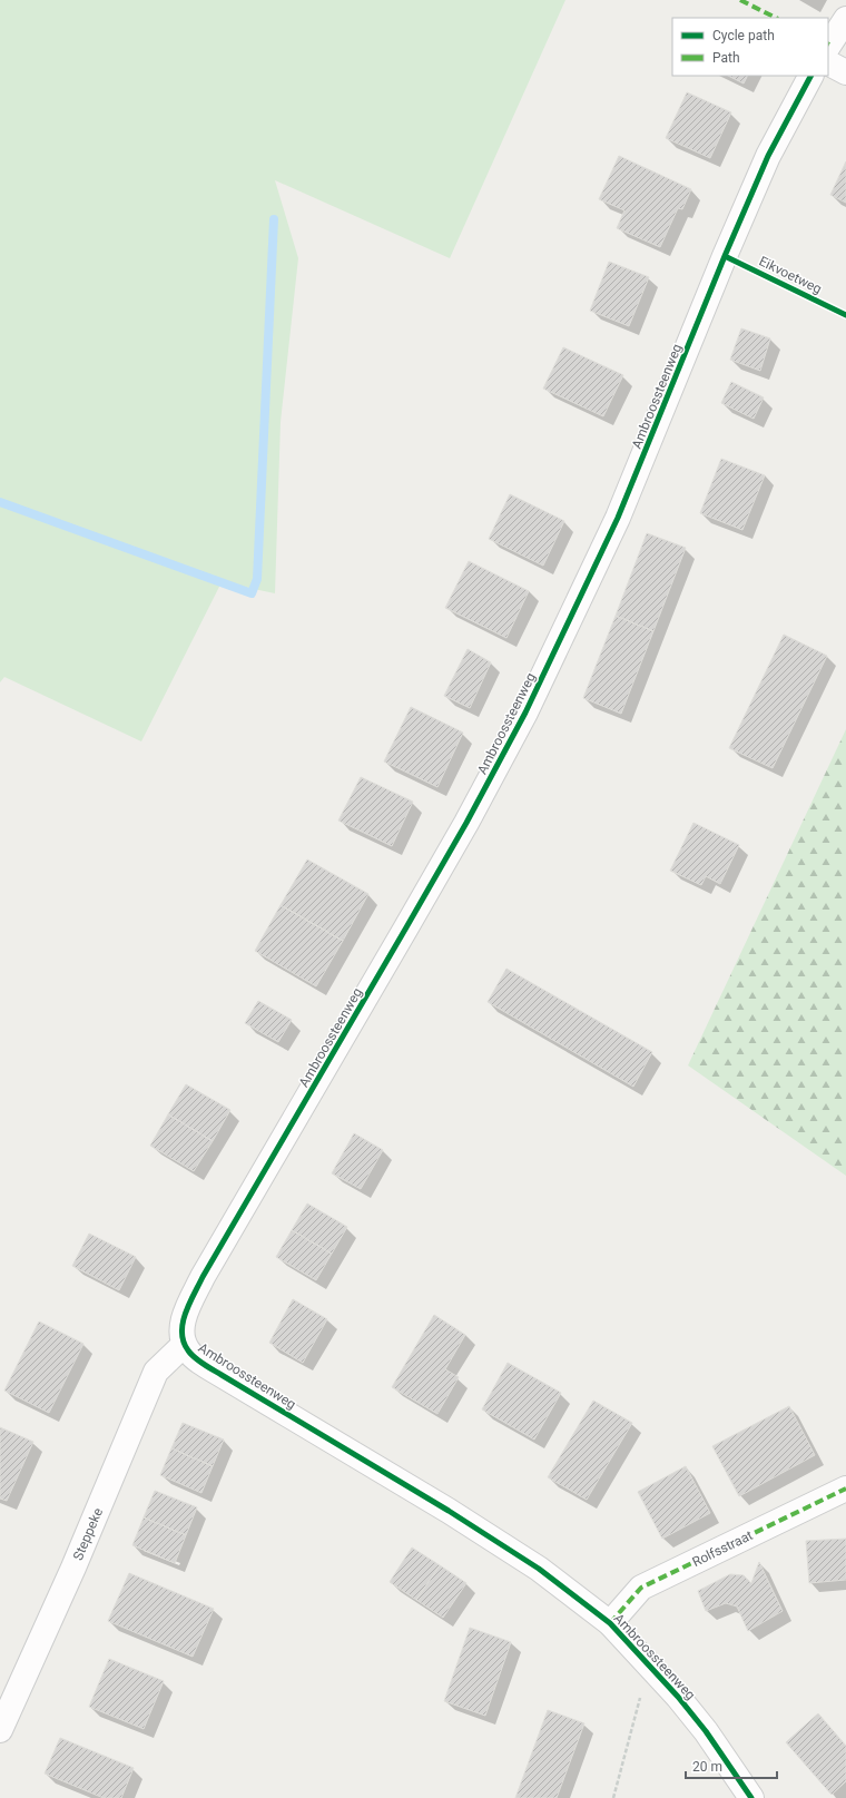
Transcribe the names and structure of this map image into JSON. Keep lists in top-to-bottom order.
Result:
{
  "streets": {
    "street": ["Ambroossteenweg", "Steppeke", "Rolfsstraat"],
    "cycle path": ["Eikvoetweg"]
  },
  "crossings": [
    ["Ambroossteenweg", "Steppeke"],
    ["Ambroossteenweg", "Rolfsstraat"]
  ],
  "legend": ["Cycle path", "Path"],
  "scale_bar": "20 m"
}
